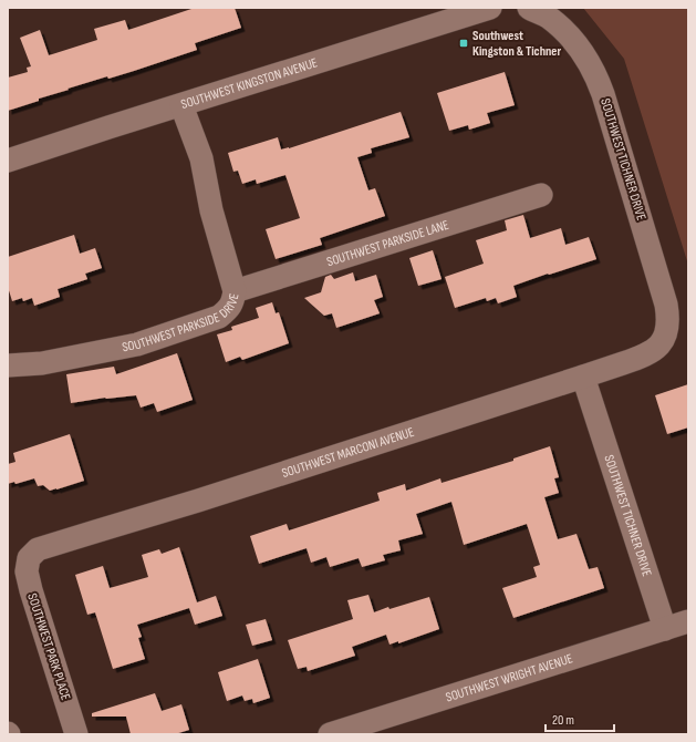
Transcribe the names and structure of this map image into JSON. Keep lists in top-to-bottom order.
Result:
{
  "streets": {
    "street": [
      "SOUTHWEST KINGSTON AVENUE",
      "SOUTHWEST TICHNER DRIVE",
      "SOUTHWEST PARKSIDE LANE",
      "SOUTHWEST PARKSIDE DRIVE",
      "SOUTHWEST MARCONI AVENUE",
      "SOUTHWEST PARK PLACE",
      "SOUTHWEST WRIGHT AVENUE"
    ]
  },
  "crossings": [
    ["SOUTHWEST KINGSTON AVENUE", "SOUTHWEST PARKSIDE DRIVE"],
    ["SOUTHWEST TICHNER DRIVE", "SOUTHWEST MARCONI AVENUE"],
    ["SOUTHWEST TICHNER DRIVE", "SOUTHWEST WRIGHT AVENUE"],
    ["SOUTHWEST PARKSIDE LANE", "SOUTHWEST PARKSIDE DRIVE"],
    ["SOUTHWEST MARCONI AVENUE", "SOUTHWEST PARK PLACE"]
  ],
  "places": {
    "transit": ["Southwest Kingston & Tichner"]
  },
  "scale_bar": "20 m"
}
